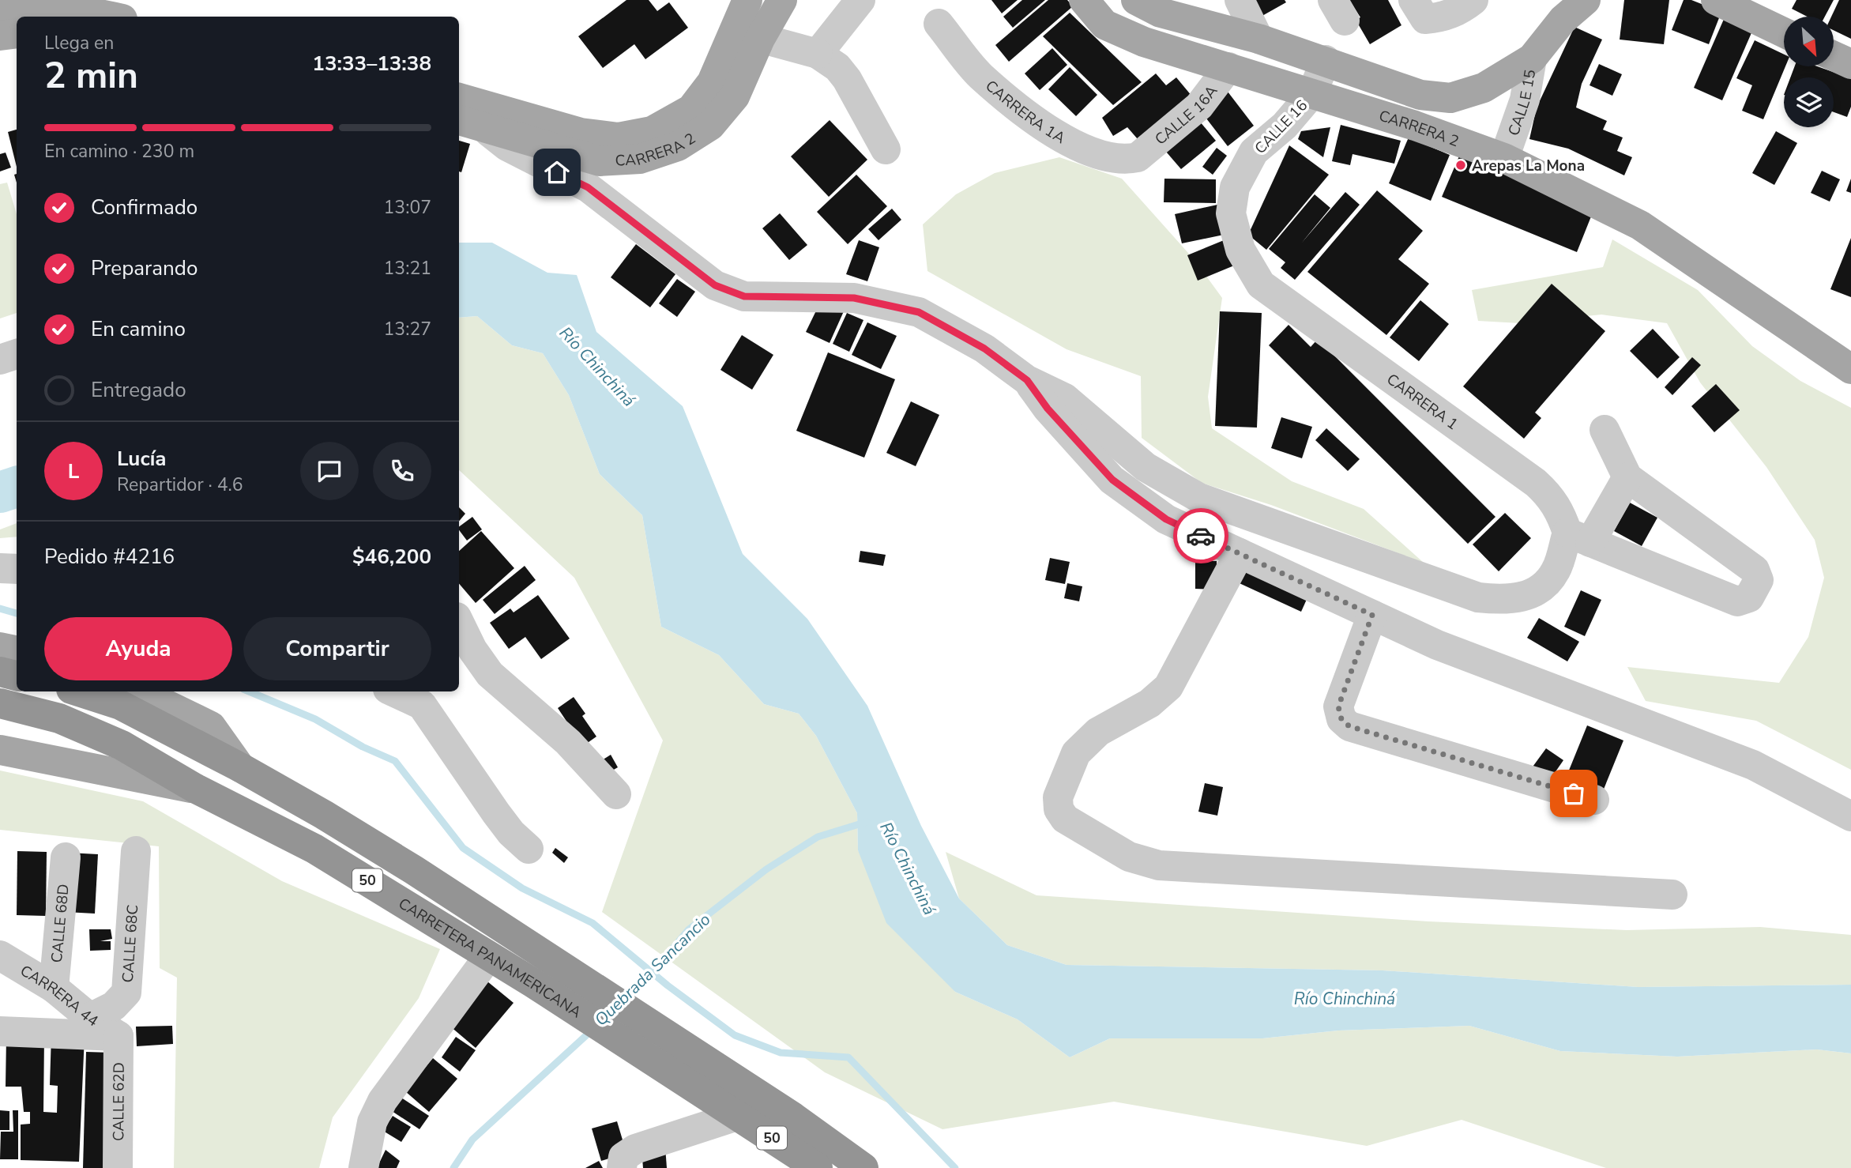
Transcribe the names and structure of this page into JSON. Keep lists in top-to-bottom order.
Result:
{
  "streets": {
    "highway": ["50", "CARRETERA PANAMERICANA"],
    "main road": ["CALLE 15", "CARRERA 2"],
    "street": [
      "CARRERA 1A",
      "CALLE 16A",
      "CALLE 16",
      "CARRERA 1",
      "CALLE 68D",
      "CALLE 68C",
      "CARRERA 44",
      "CALLE 62D"
    ]
  },
  "crossings": [
    ["CALLE 15", "CARRERA 2"],
    ["CARRERA 1A", "CALLE 16A"],
    ["CALLE 16A", "CARRERA 2"],
    ["CALLE 16", "CARRERA 2"],
    ["CALLE 16", "CARRERA 1"],
    ["CALLE 68D", "CARRERA 44"],
    ["CALLE 68C", "CARRERA 44"],
    ["CARRERA 44", "CALLE 62D"]
  ],
  "water": ["Río Chinchiná", "Quebrada Sancancio"],
  "places": ["Arepas La Mona"],
  "north": "bottom right",
  "page": {
    "heading": ["2 min", "Llega en", "13:33–13:38"],
    "panel": [
      "Lucía",
      "Repartidor · 4.6",
      "Pedido #4216",
      "$46,200"
    ],
    "bar": "En camino · 230 m",
    "list": [
      ["Confirmado", "13:07"],
      ["Preparando", "13:21"],
      ["En camino", "13:27"],
      "Entregado"
    ],
    "round": "L",
    "buttons": ["Ayuda", "Compartir"]
  }
}
